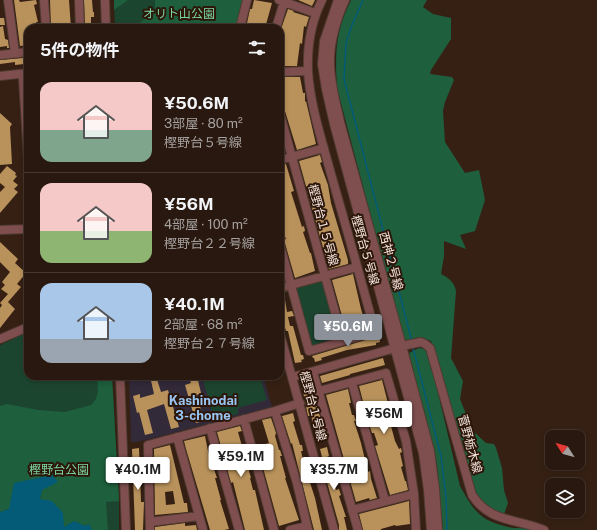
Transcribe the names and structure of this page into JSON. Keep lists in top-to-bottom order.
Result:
{
  "streets": {
    "street": [
      "樫野台１５号線",
      "樫野台５号線",
      "西神２号線",
      "樫野台１号線",
      "菅野栃木線"
    ]
  },
  "crossings": [
    ["樫野台１５号線", "樫野台５号線"],
    ["西神２号線", "菅野栃木線"]
  ],
  "districts": ["Kashinodai 3-chome"],
  "parks": ["オリト山公園", "樫野台公園"],
  "north": "top left",
  "page": {
    "heading": "5件の物件",
    "list": [
      {
        "name": "¥50.6M",
        "note": "3部屋 · 80 m² · 樫野台５号線"
      },
      {
        "name": "¥56M",
        "note": "4部屋 · 100 m² · 樫野台２２号線"
      },
      {
        "name": "¥40.1M",
        "note": "2部屋 · 68 m² · 樫野台２７号線"
      }
    ],
    "price": [
      "¥50.6M",
      "¥56M",
      "¥59.1M",
      "¥40.1M",
      "¥35.7M"
    ]
  }
}
